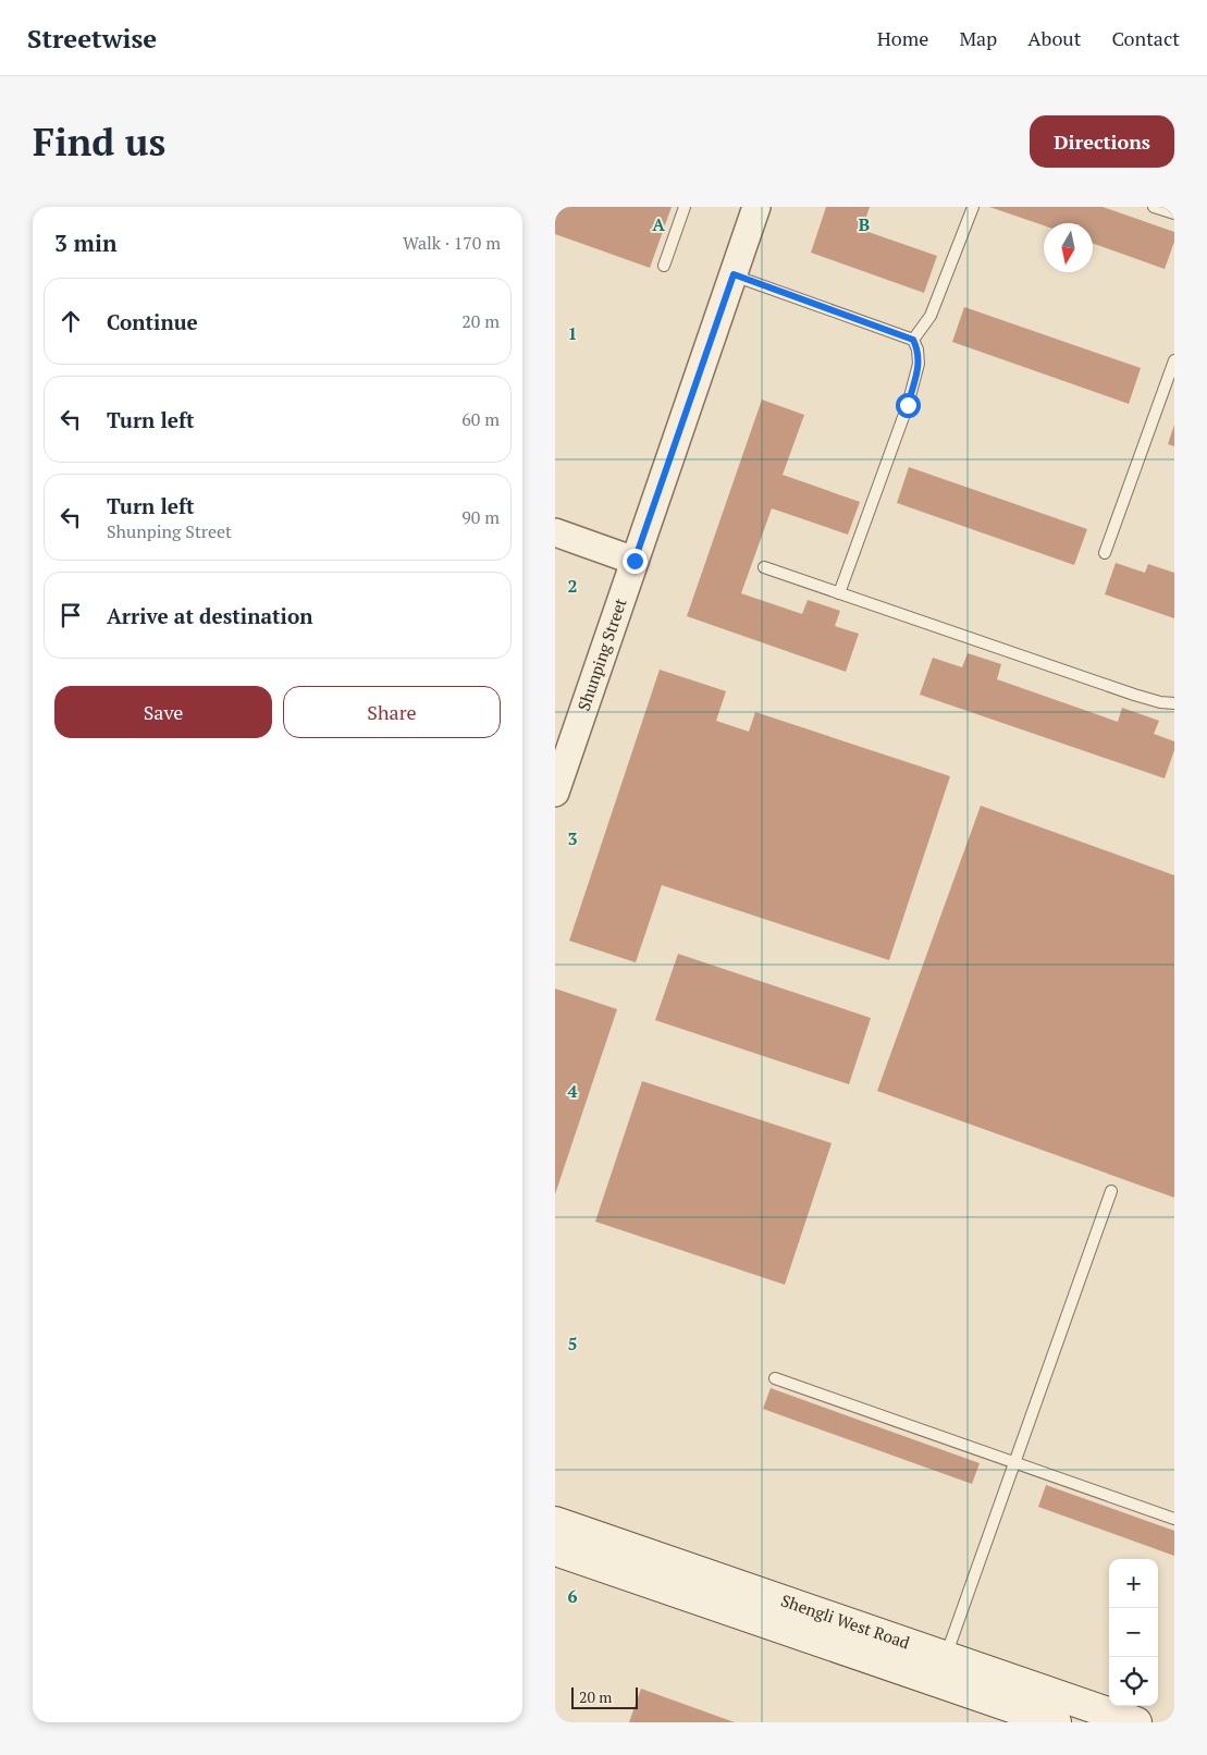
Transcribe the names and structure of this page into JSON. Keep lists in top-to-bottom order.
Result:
{
  "streets": {
    "main road": ["Shengli West Road"],
    "street": ["Shunping Street"]
  },
  "scale_bar": "20 m",
  "north": "bottom",
  "page": {
    "header": "Streetwise",
    "nav": [
      "Home",
      "Map",
      "About",
      "Contact"
    ],
    "buttons": [
      "Directions",
      ["Save", "Share"]
    ],
    "title": "Find us",
    "heading": ["3 min", "Walk · 170 m"],
    "list": [
      ["Continue", "20 m"],
      ["Turn left", "60 m"],
      ["Turn left", "Shunping Street", "90 m"],
      "Arrive at destination"
    ],
    "map_buttons": ["+", "−"],
    "scale": "20 m"
  },
  "grid": {
    "columns": ["A", "B"],
    "rows": [
      "1",
      "2",
      "3",
      "4",
      "5",
      "6"
    ]
  }
}
